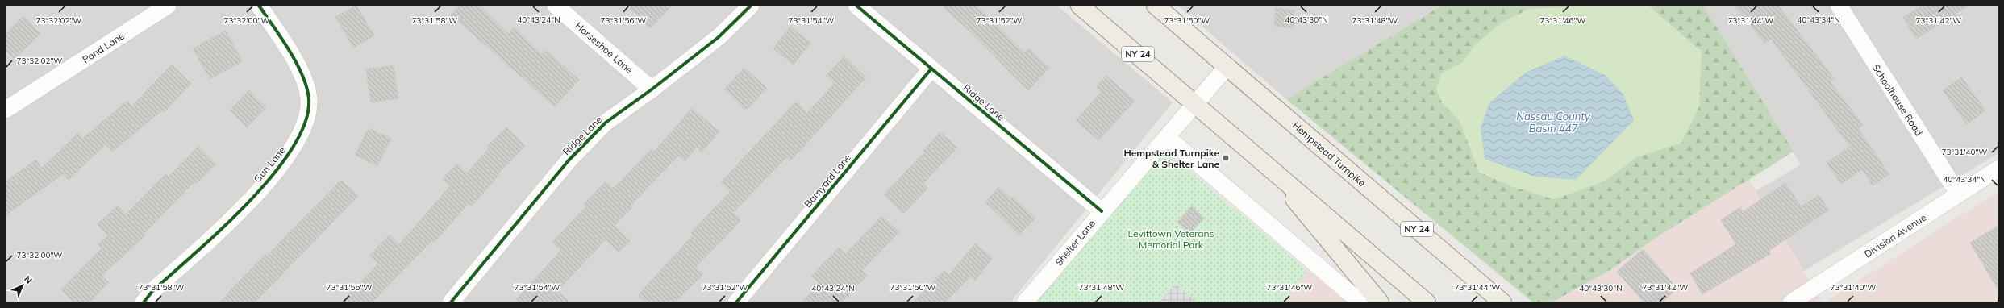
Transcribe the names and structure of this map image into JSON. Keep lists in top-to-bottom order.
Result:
{
  "streets": {
    "main road": ["NY 24", "Hempstead Turnpike"],
    "street": [
      "Pond Lane",
      "Horseshoe Lane",
      "Schoolhouse Road",
      "Ridge Lane",
      "Gun Lane",
      "Barnyard Lane",
      "Division Avenue",
      "Shelter Lane"
    ]
  },
  "crossings": [
    ["Horseshoe Lane", "Ridge Lane"],
    ["NY 24", "Shelter Lane"],
    ["Schoolhouse Road", "Division Avenue"],
    ["Ridge Lane", "Barnyard Lane"],
    ["Ridge Lane", "Shelter Lane"],
    ["Hempstead Turnpike", "Shelter Lane"]
  ],
  "water": ["Nassau County Basin #47"],
  "parks": ["Levittown Veterans Memorial Park"],
  "places": {
    "transit": ["Hempstead Turnpike & Shelter Lane"]
  },
  "north": "top right",
  "coordinates": [
    "40°43'24\"N",
    "40°43'30\"N",
    "40°43'34\"N",
    "73°32'02\"W",
    "73°32'00\"W",
    "73°31'58\"W",
    "73°31'56\"W",
    "73°31'54\"W",
    "73°31'52\"W",
    "73°31'50\"W",
    "73°31'48\"W",
    "73°31'46\"W",
    "73°31'44\"W",
    "73°31'42\"W",
    "73°31'40\"W"
  ]
}
